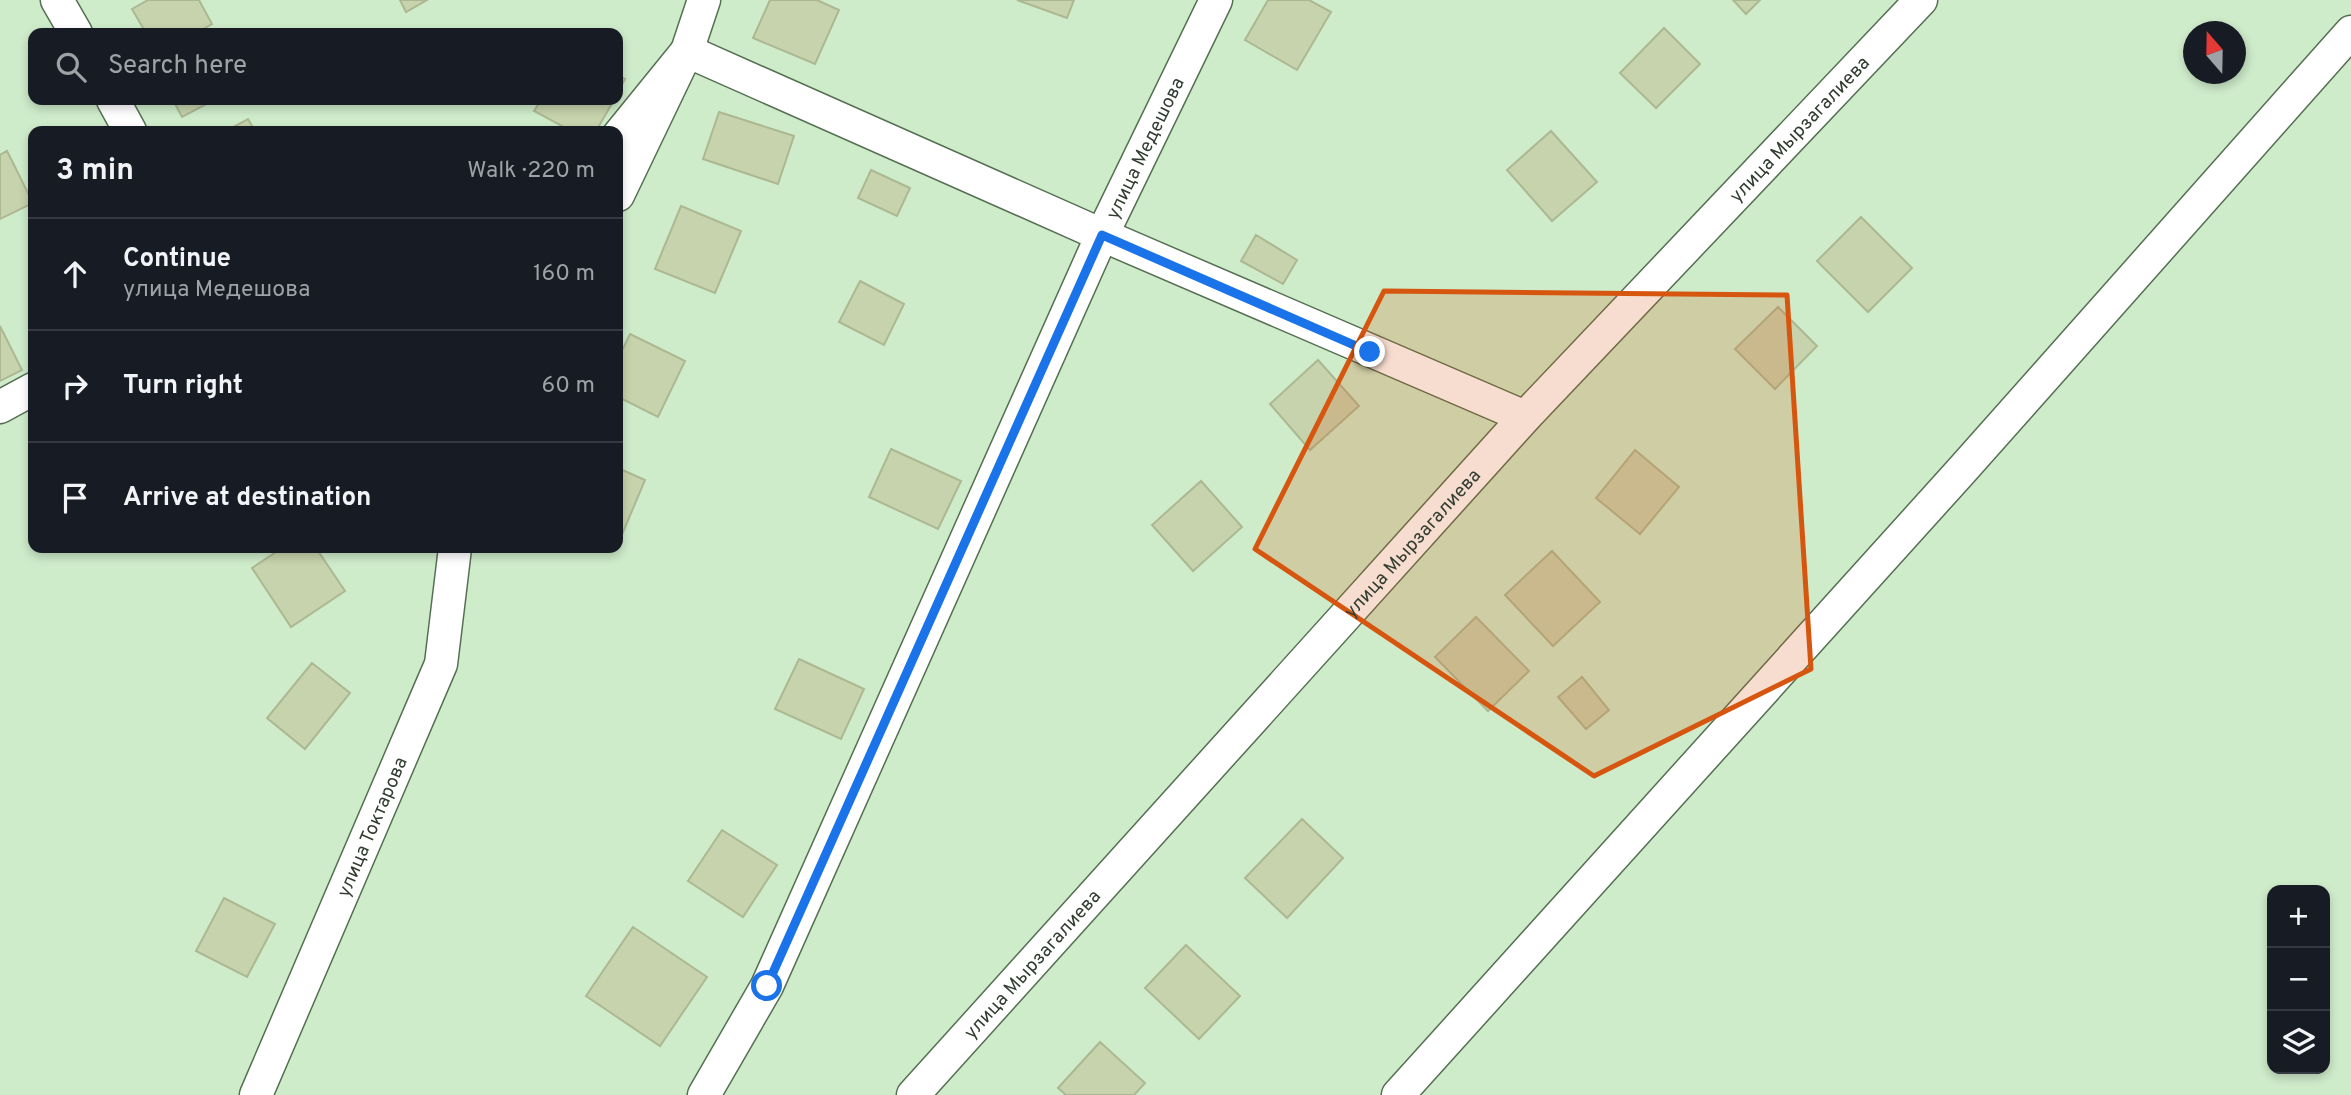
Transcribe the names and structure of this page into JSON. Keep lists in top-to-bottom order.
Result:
{
  "streets": {
    "street": ["улица Мырзагалиева", "улица Медешова", "улица Токтарова"]
  },
  "north": "top",
  "page": {
    "search": "Search here",
    "heading": ["3 min", "Walk · 220 m"],
    "list": [
      ["Continue", "улица Медешова", "160 m"],
      ["Turn right", "60 m"],
      "Arrive at destination"
    ],
    "map_buttons": ["+", "−"]
  }
}
